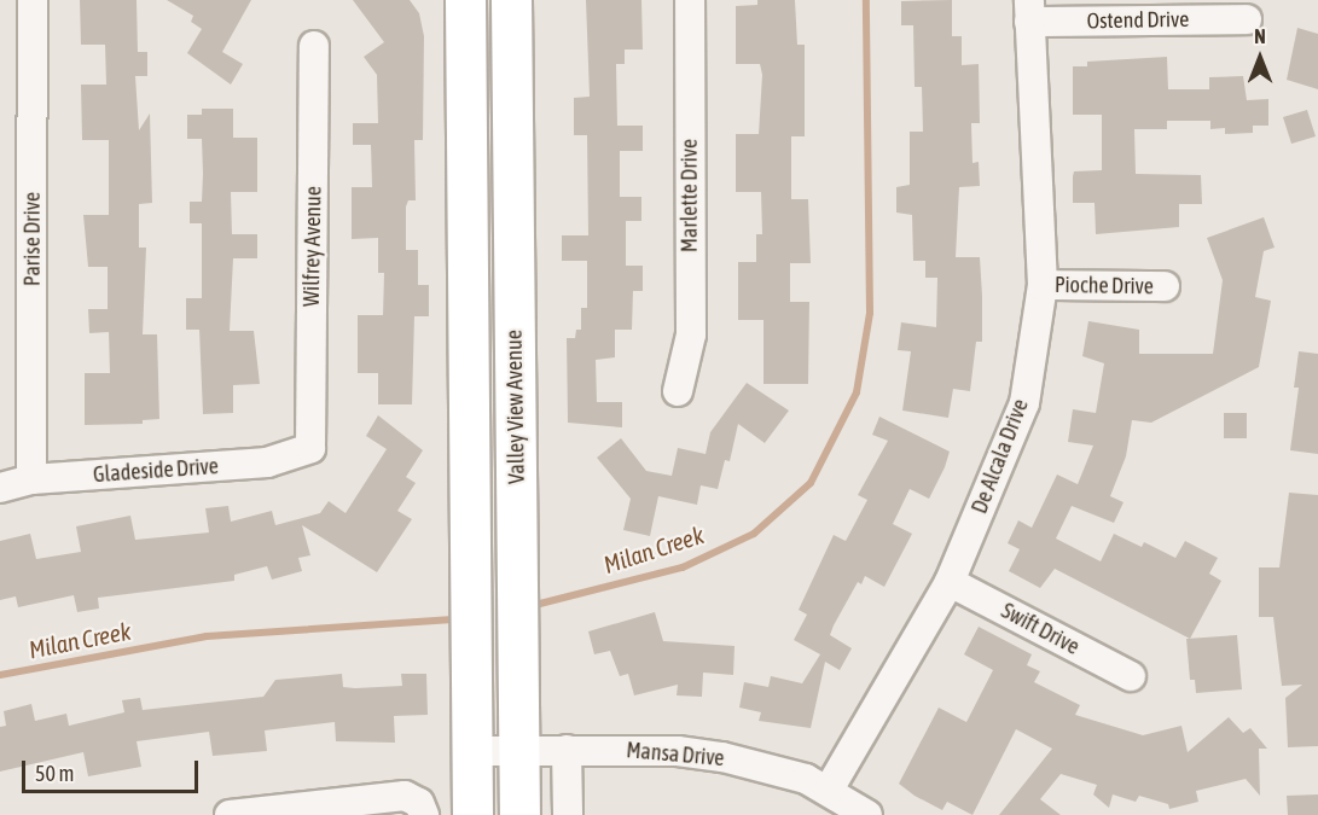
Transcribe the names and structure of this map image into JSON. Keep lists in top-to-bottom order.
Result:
{
  "streets": {
    "main road": ["Valley View Avenue"],
    "street": [
      "Ostend Drive",
      "Marlette Drive",
      "Parise Drive",
      "Wilfrey Avenue",
      "Pioche Drive",
      "De Alcala Drive",
      "Gladeside Drive",
      "Swift Drive",
      "Mansa Drive"
    ]
  },
  "crossings": [
    ["Ostend Drive", "De Alcala Drive"],
    ["Parise Drive", "Gladeside Drive"],
    ["Wilfrey Avenue", "Gladeside Drive"],
    ["Pioche Drive", "De Alcala Drive"],
    ["Valley View Avenue", "Mansa Drive"],
    ["De Alcala Drive", "Swift Drive"],
    ["De Alcala Drive", "Mansa Drive"]
  ],
  "water": ["Milan Creek"],
  "scale_bar": "50 m",
  "north": "top"
}
